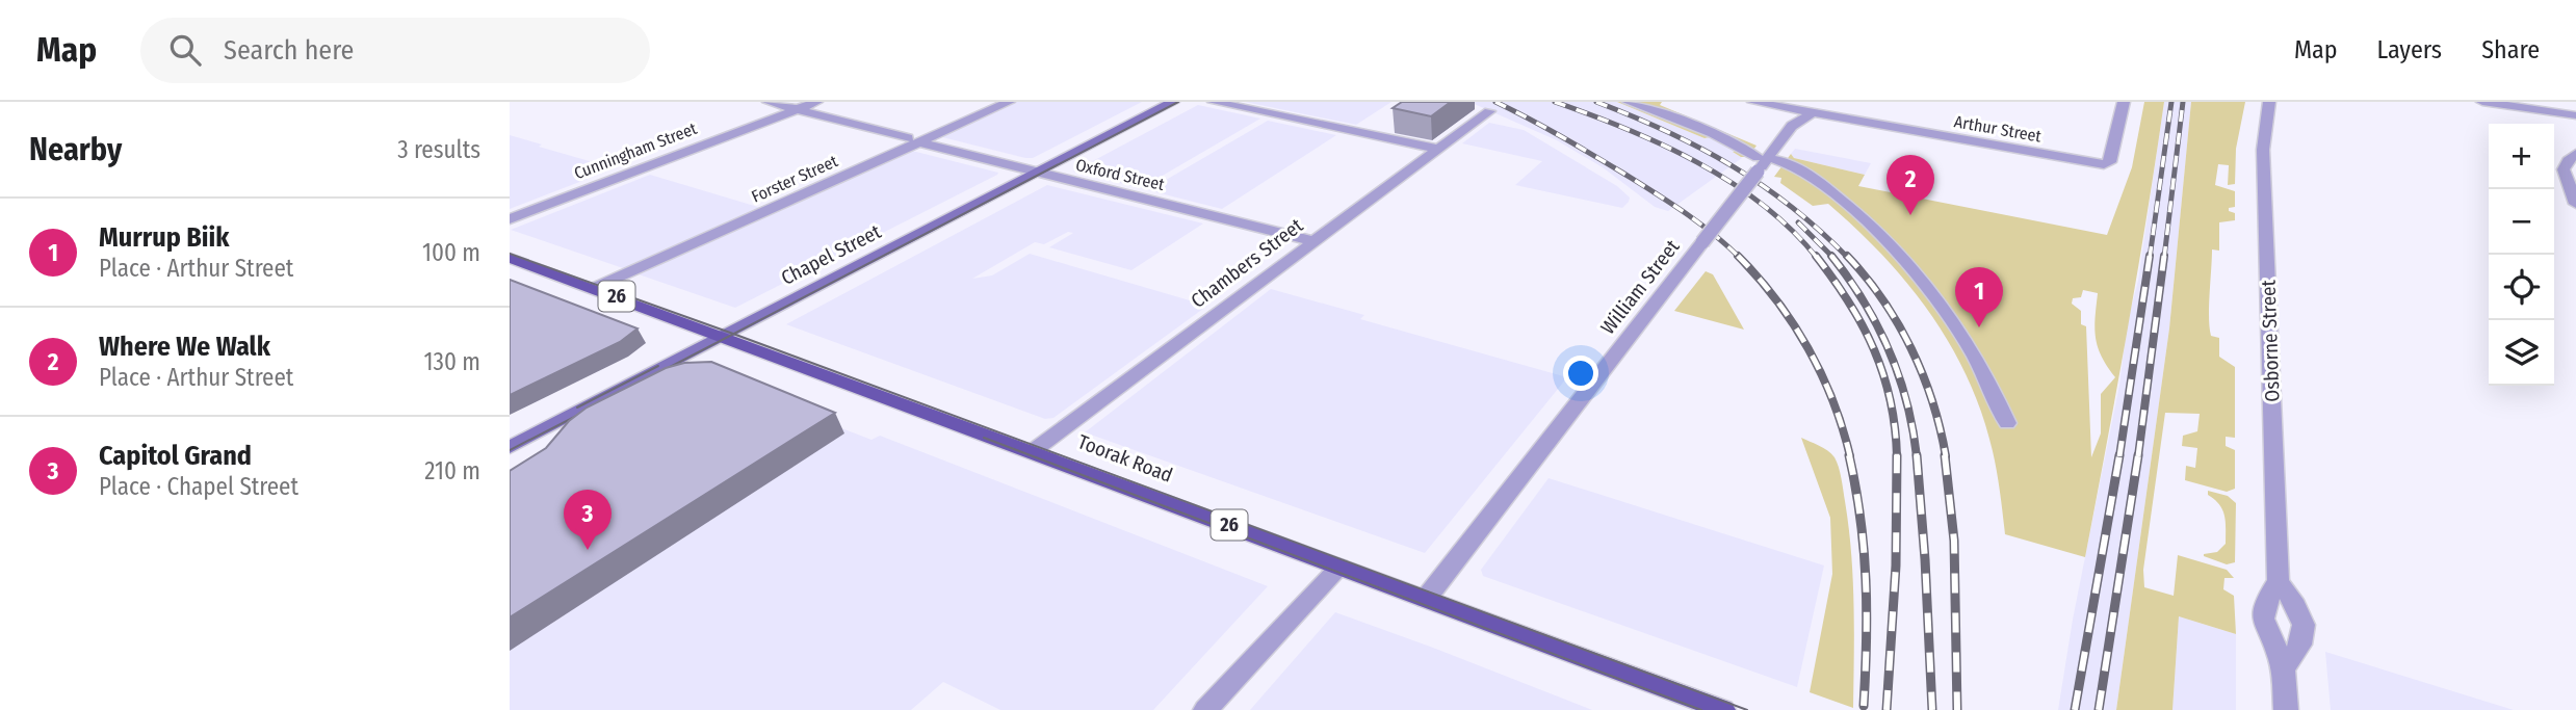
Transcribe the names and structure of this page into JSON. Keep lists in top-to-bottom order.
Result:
{
  "streets": {
    "main road": ["26", "Toorak Road"],
    "street": [
      "Arthur Street",
      "Cunningham Street",
      "Oxford Street",
      "Forster Street",
      "Chapel Street",
      "Chambers Street",
      "William Street",
      "Osborne Street"
    ]
  },
  "crossings": [
    ["Arthur Street", "William Street"],
    ["Cunningham Street", "Oxford Street"],
    ["Oxford Street", "Forster Street"],
    ["Oxford Street", "Chapel Street"],
    ["Oxford Street", "Chambers Street"],
    ["Forster Street", "Toorak Road"],
    ["Chapel Street", "Toorak Road"],
    ["Chambers Street", "Toorak Road"],
    ["William Street", "Toorak Road"]
  ],
  "page": {
    "header": "Map",
    "search": "Search here",
    "nav": ["Map", "Layers", "Share"],
    "heading": ["Nearby", "3 results"],
    "map_buttons": ["+", "−"],
    "pins": ["2", "1", "3"],
    "list": [
      {
        "mark": "1",
        "name": "Murrup Biik",
        "note": "Place · Arthur Street",
        "value": "100 m"
      },
      {
        "mark": "2",
        "name": "Where We Walk",
        "note": "Place · Arthur Street",
        "value": "130 m"
      },
      {
        "mark": "3",
        "name": "Capitol Grand",
        "note": "Place · Chapel Street",
        "value": "210 m"
      }
    ]
  }
}
